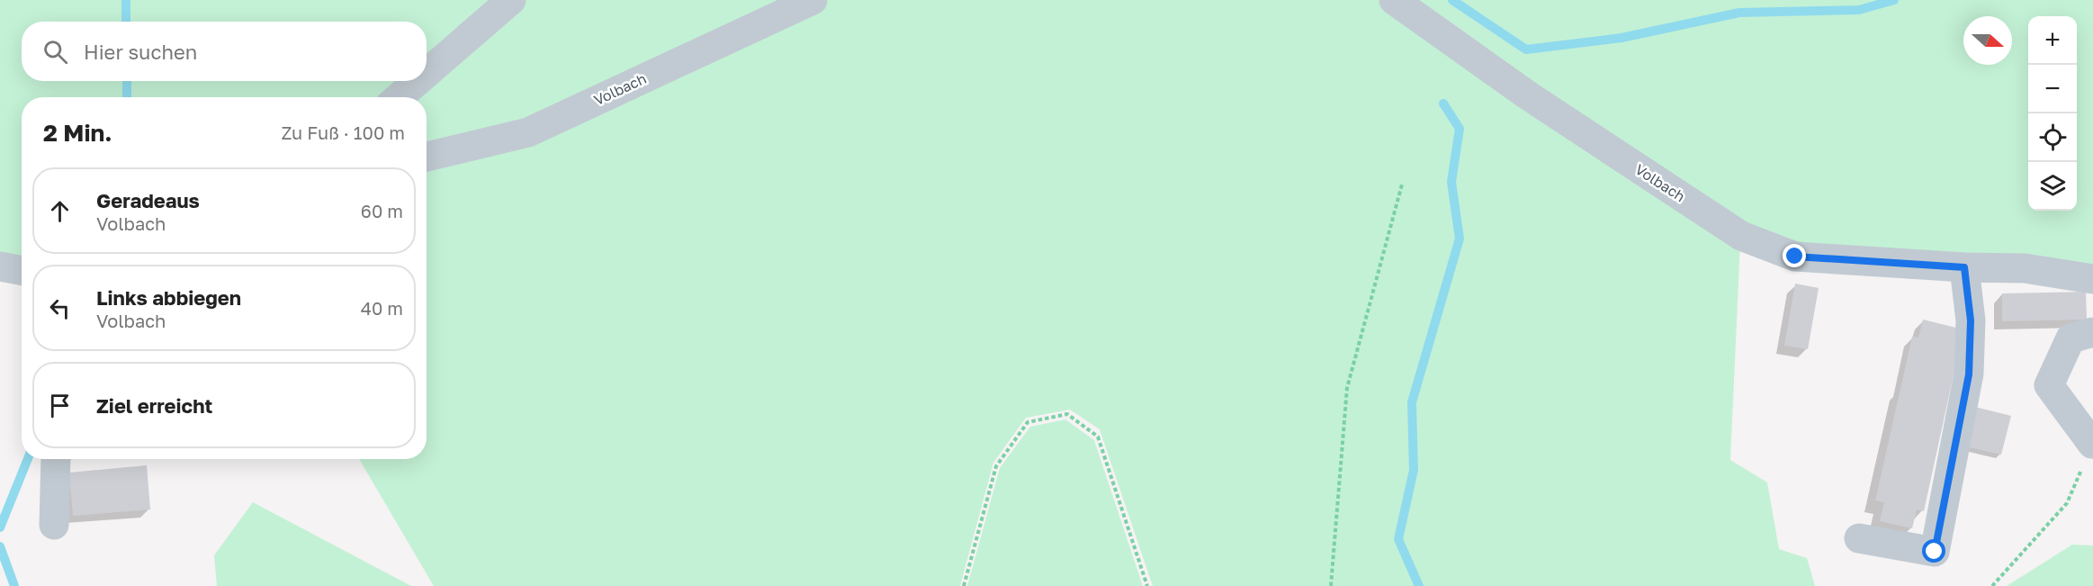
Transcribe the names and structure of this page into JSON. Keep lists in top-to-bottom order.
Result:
{
  "streets": {
    "street": ["Volbach"]
  },
  "north": "right",
  "page": {
    "map_buttons": ["+", "−"],
    "search": "Hier suchen",
    "heading": ["2 Min.", "Zu Fuß · 100 m"],
    "list": [
      ["Geradeaus", "Volbach", "60 m"],
      ["Links abbiegen", "Volbach", "40 m"],
      "Ziel erreicht"
    ]
  }
}
